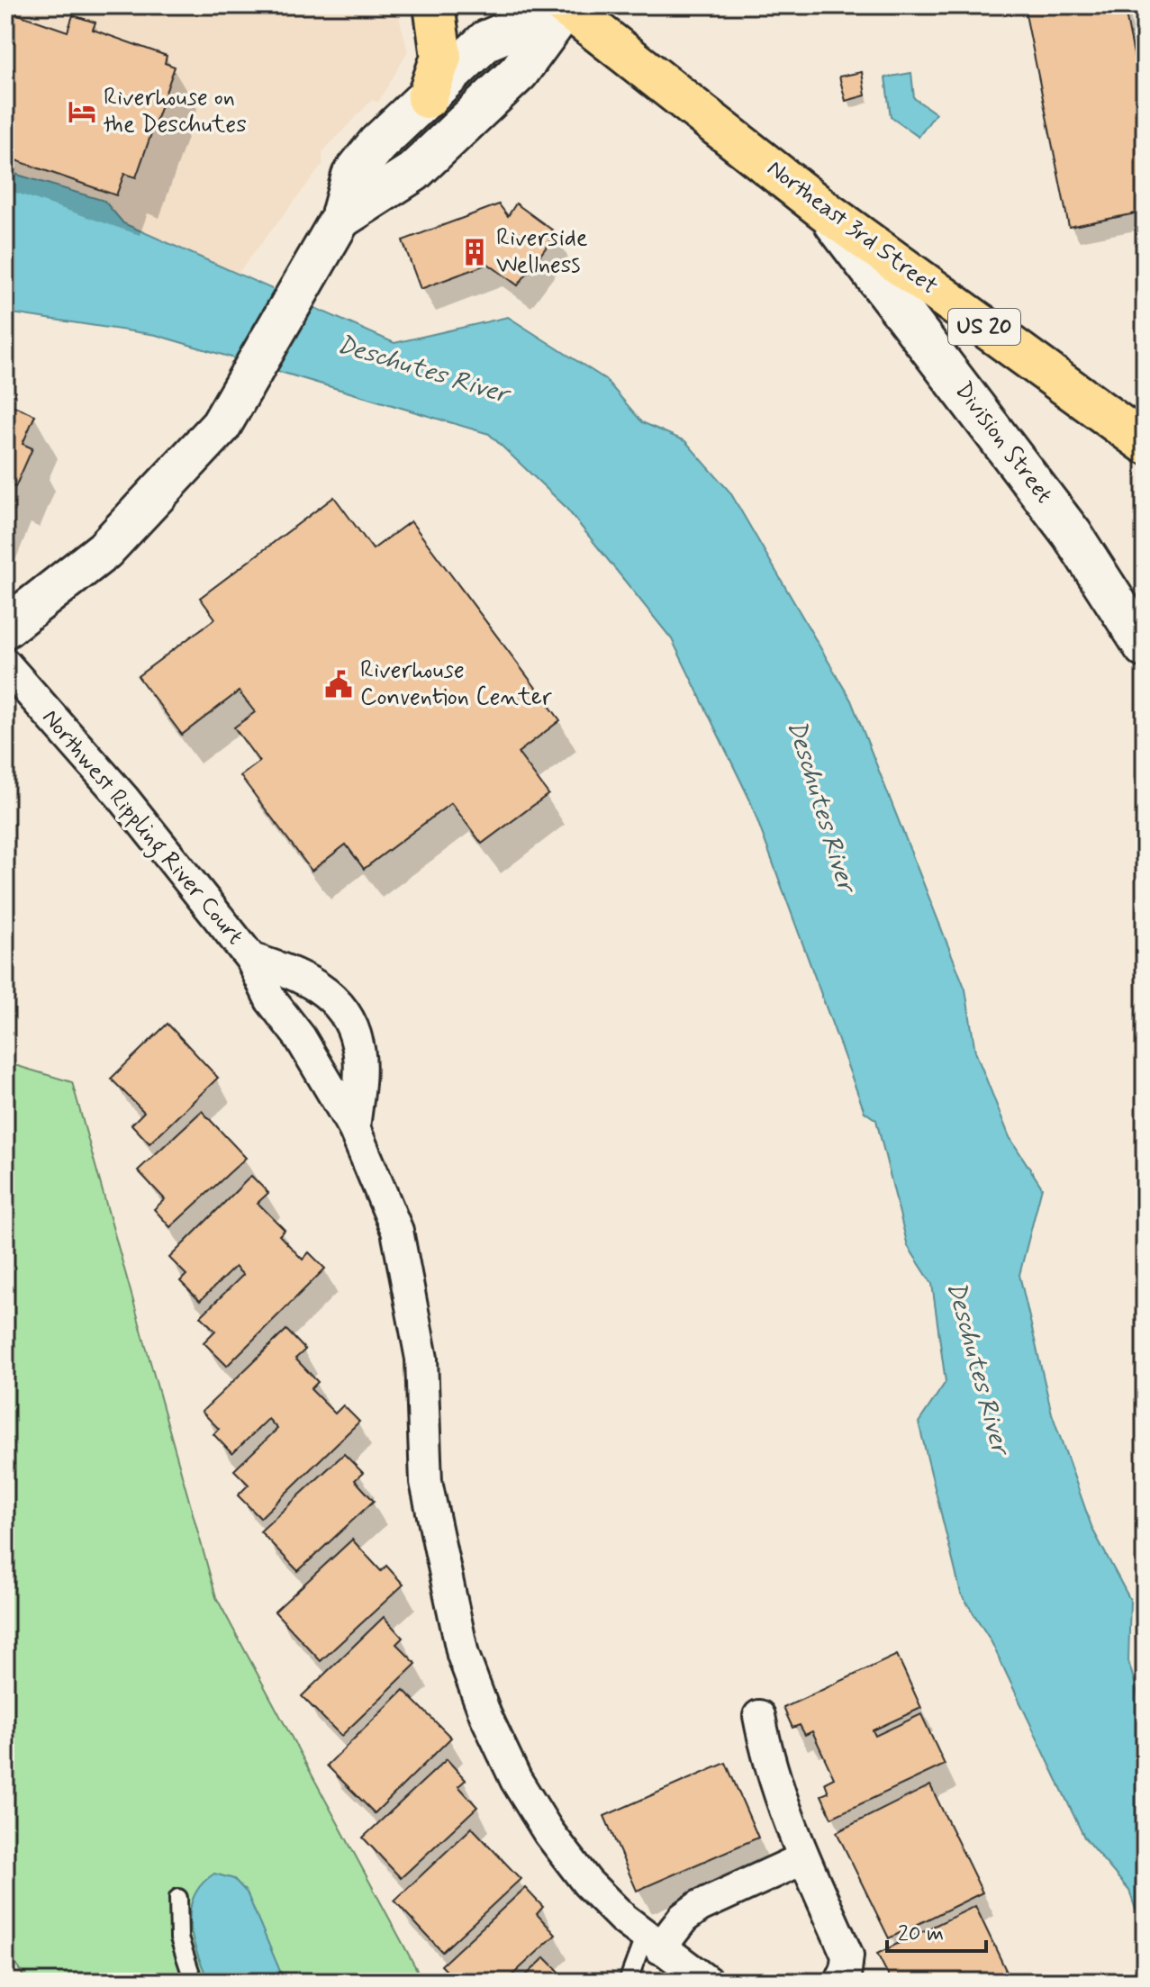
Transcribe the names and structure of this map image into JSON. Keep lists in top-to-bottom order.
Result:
{
  "streets": {
    "main road": ["Northeast 3rd Street", "US 20", "Division Street"],
    "street": ["Northwest Rippling River Court"]
  },
  "crossings": [
    ["Northeast 3rd Street", "Division Street"]
  ],
  "water": ["Deschutes River"],
  "places": {
    "hotel": ["Riverhouse on the Deschutes"],
    "building": ["Riverside Wellness"],
    "public building": ["Riverhouse Convention Center"]
  },
  "scale_bar": "20 m"
}
